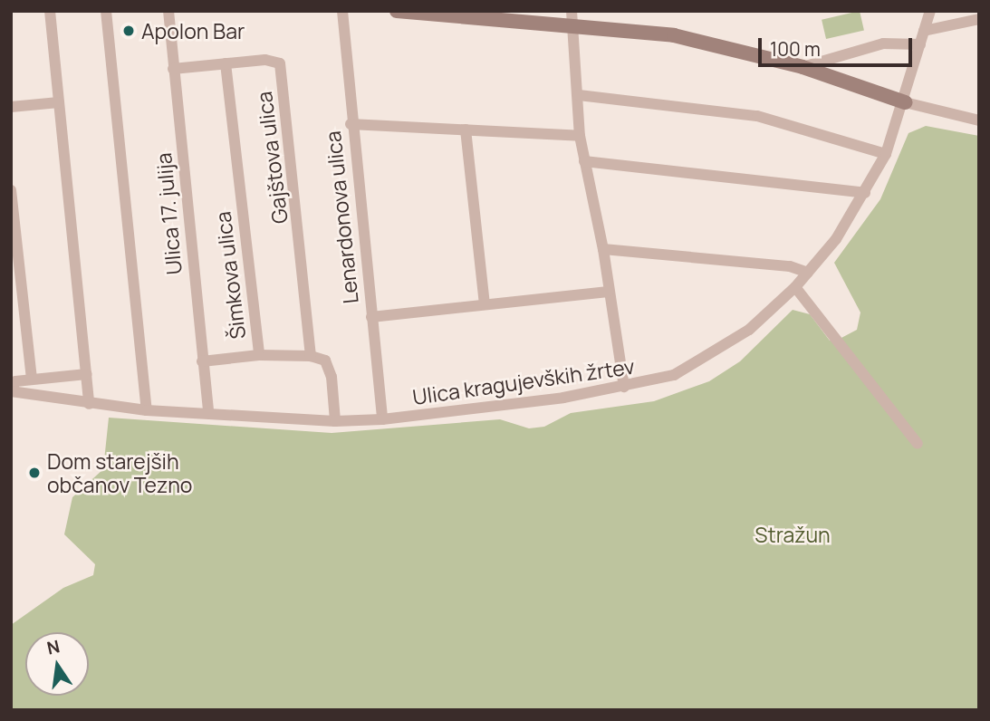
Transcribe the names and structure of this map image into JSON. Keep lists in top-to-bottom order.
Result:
{
  "streets": {
    "street": [
      "Gajštova ulica",
      "Ulica 17. julija",
      "Lenardonova ulica",
      "Šimkova ulica",
      "Ulica kragujevških žrtev"
    ]
  },
  "crossings": [
    ["Gajštova ulica", "Ulica 17. julija"],
    ["Gajštova ulica", "Šimkova ulica"],
    ["Ulica 17. julija", "Ulica kragujevških žrtev"],
    ["Lenardonova ulica", "Ulica kragujevških žrtev"]
  ],
  "parks": ["Stražun"],
  "places": ["Apolon Bar", "Dom starejših občanov Tezno"],
  "scale_bar": "100 m",
  "north": "top"
}
